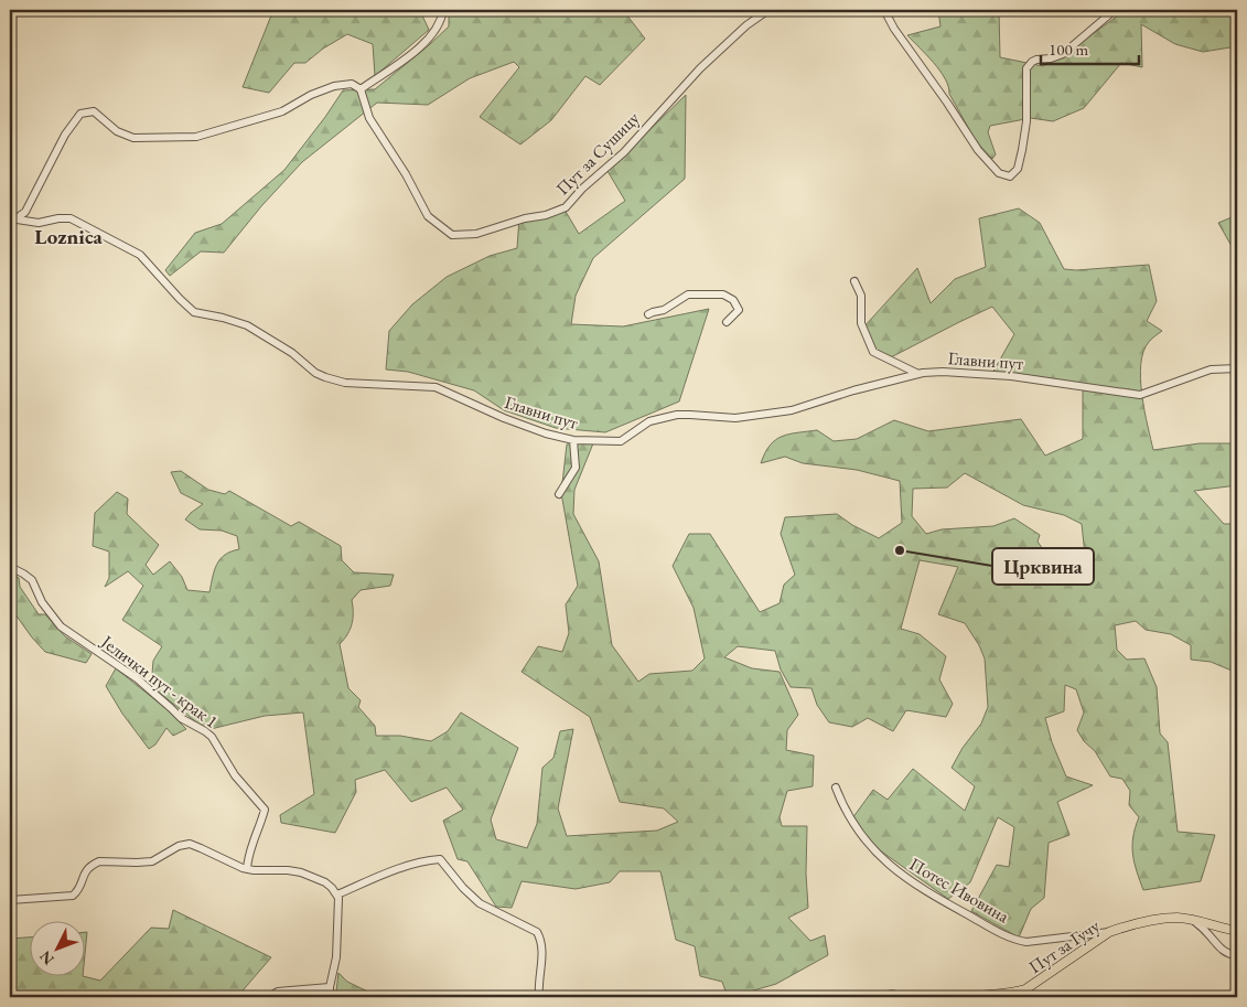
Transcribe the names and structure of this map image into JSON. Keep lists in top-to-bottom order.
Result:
{
  "streets": {
    "main road": ["Пут за Гучу"],
    "street": [
      "Пут за Сушицу",
      "Главни пут",
      "Јелички пут - крак 1",
      "Потес Ивовина"
    ]
  },
  "crossings": [
    ["Потес Ивовина", "Пут за Гучу"]
  ],
  "districts": ["Loznica"],
  "places": ["Црквина"],
  "scale_bar": "100 m",
  "north": "bottom left"
}
